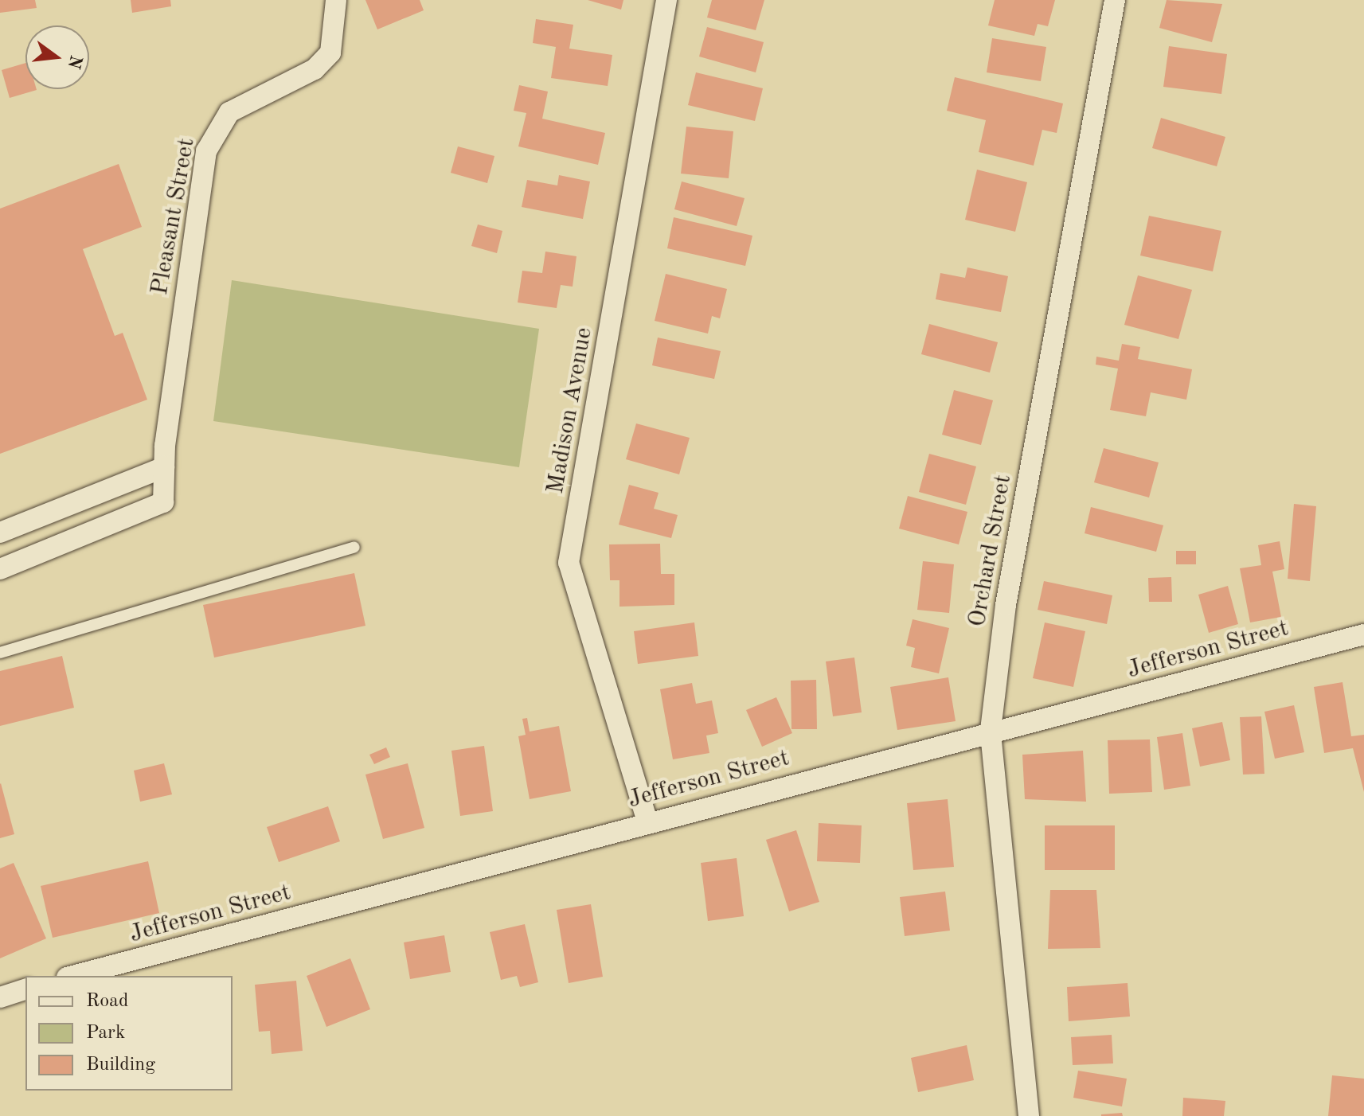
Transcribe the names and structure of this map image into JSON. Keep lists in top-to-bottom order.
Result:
{
  "streets": {
    "street": [
      "Pleasant Street",
      "Madison Avenue",
      "Orchard Street",
      "Jefferson Street"
    ]
  },
  "crossings": [
    ["Madison Avenue", "Jefferson Street"],
    ["Orchard Street", "Jefferson Street"]
  ],
  "legend": ["Road", "Park", "Building"],
  "north": "right"
}
